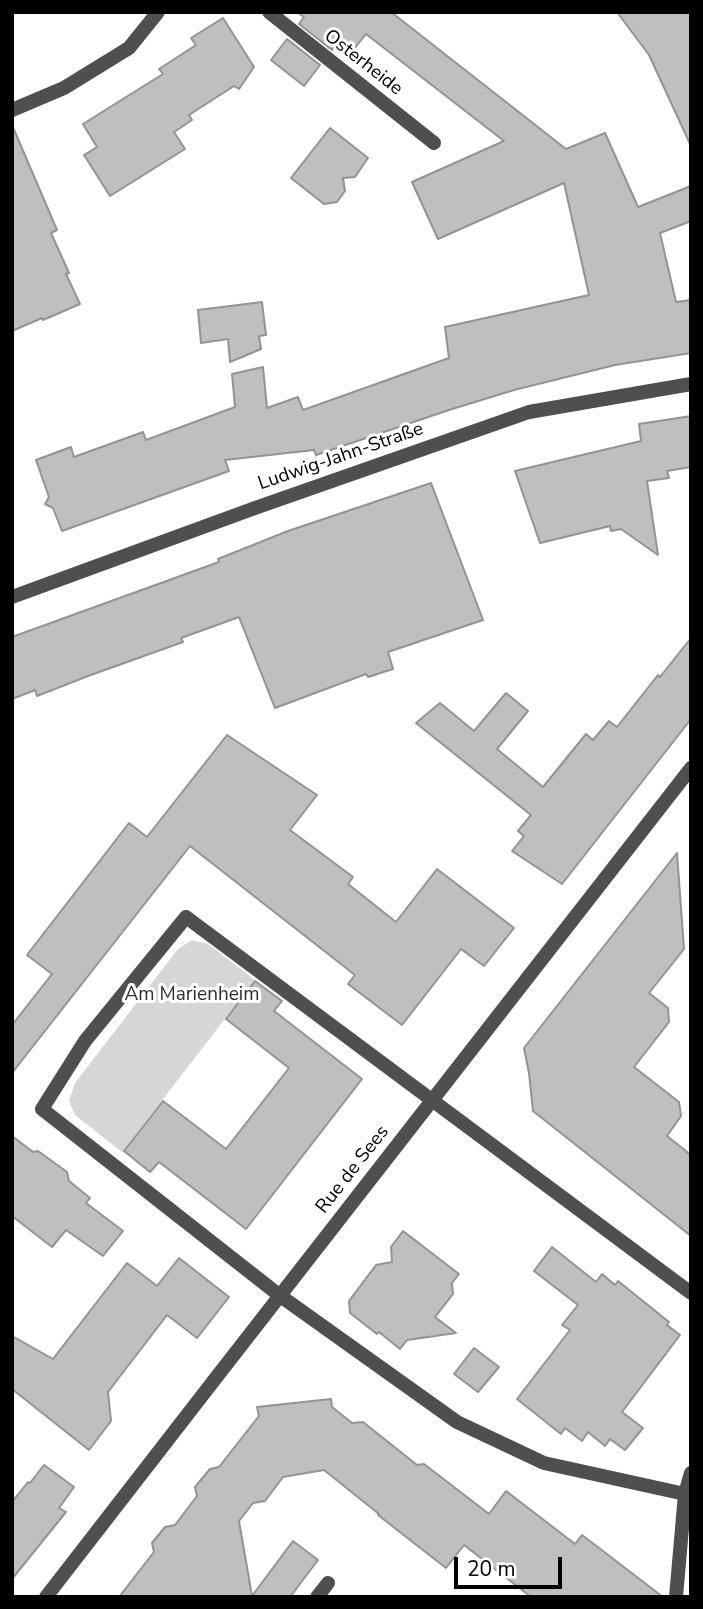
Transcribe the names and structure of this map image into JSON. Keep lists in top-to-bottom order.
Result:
{
  "streets": {
    "street": ["Osterheide", "Ludwig-Jahn-Straße", "Rue de Sees"]
  },
  "parks": ["Am Marienheim"],
  "scale_bar": "20 m"
}
